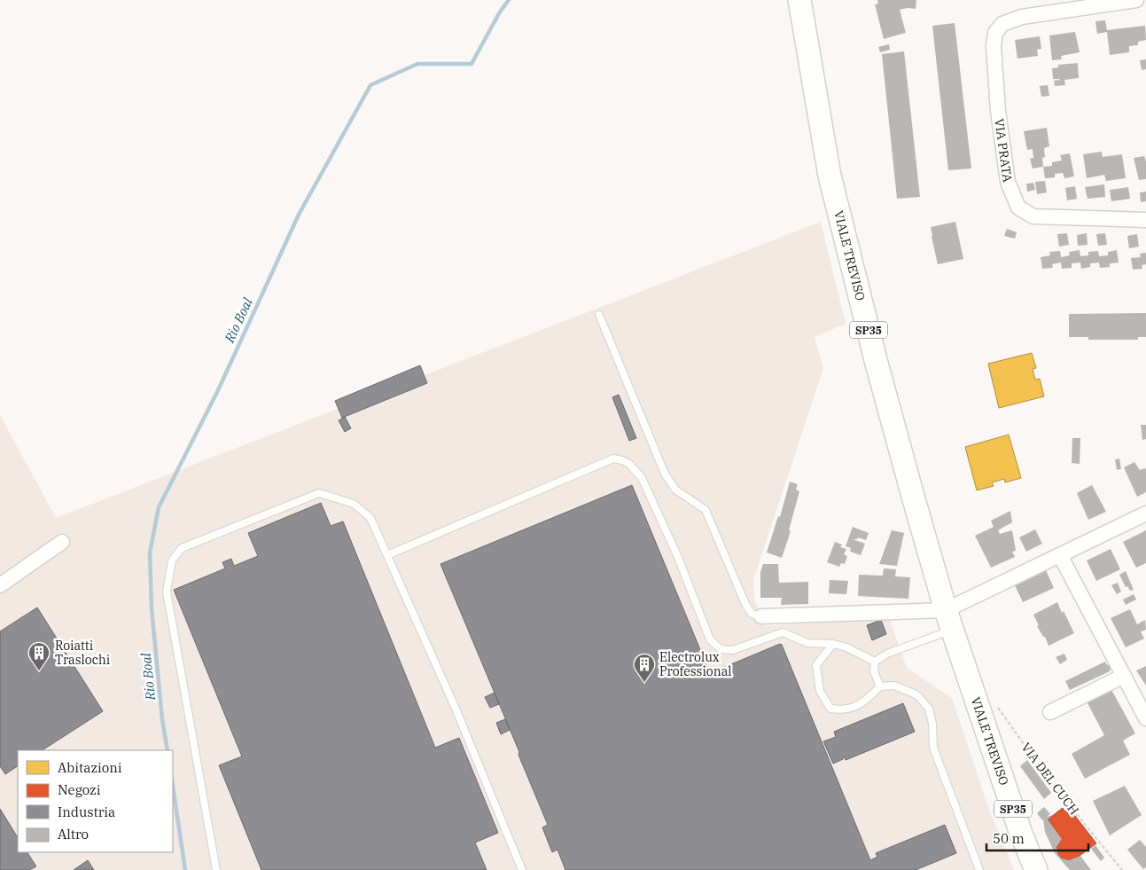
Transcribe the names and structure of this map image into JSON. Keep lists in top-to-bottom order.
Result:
{
  "streets": {
    "main road": ["VIALE TREVISO", "SP35"],
    "street": ["VIA PRATA"],
    "path": ["VIA DEL CUCH"]
  },
  "crossings": [
    ["VIALE TREVISO", "VIA DEL CUCH"]
  ],
  "water": ["Rio Boal"],
  "places": {
    "building": ["Roiatti Traslochi", "Electrolux Professional"]
  },
  "legend": [
    "Abitazioni",
    "Negozi",
    "Industria",
    "Altro"
  ],
  "scale_bar": "50 m"
}
